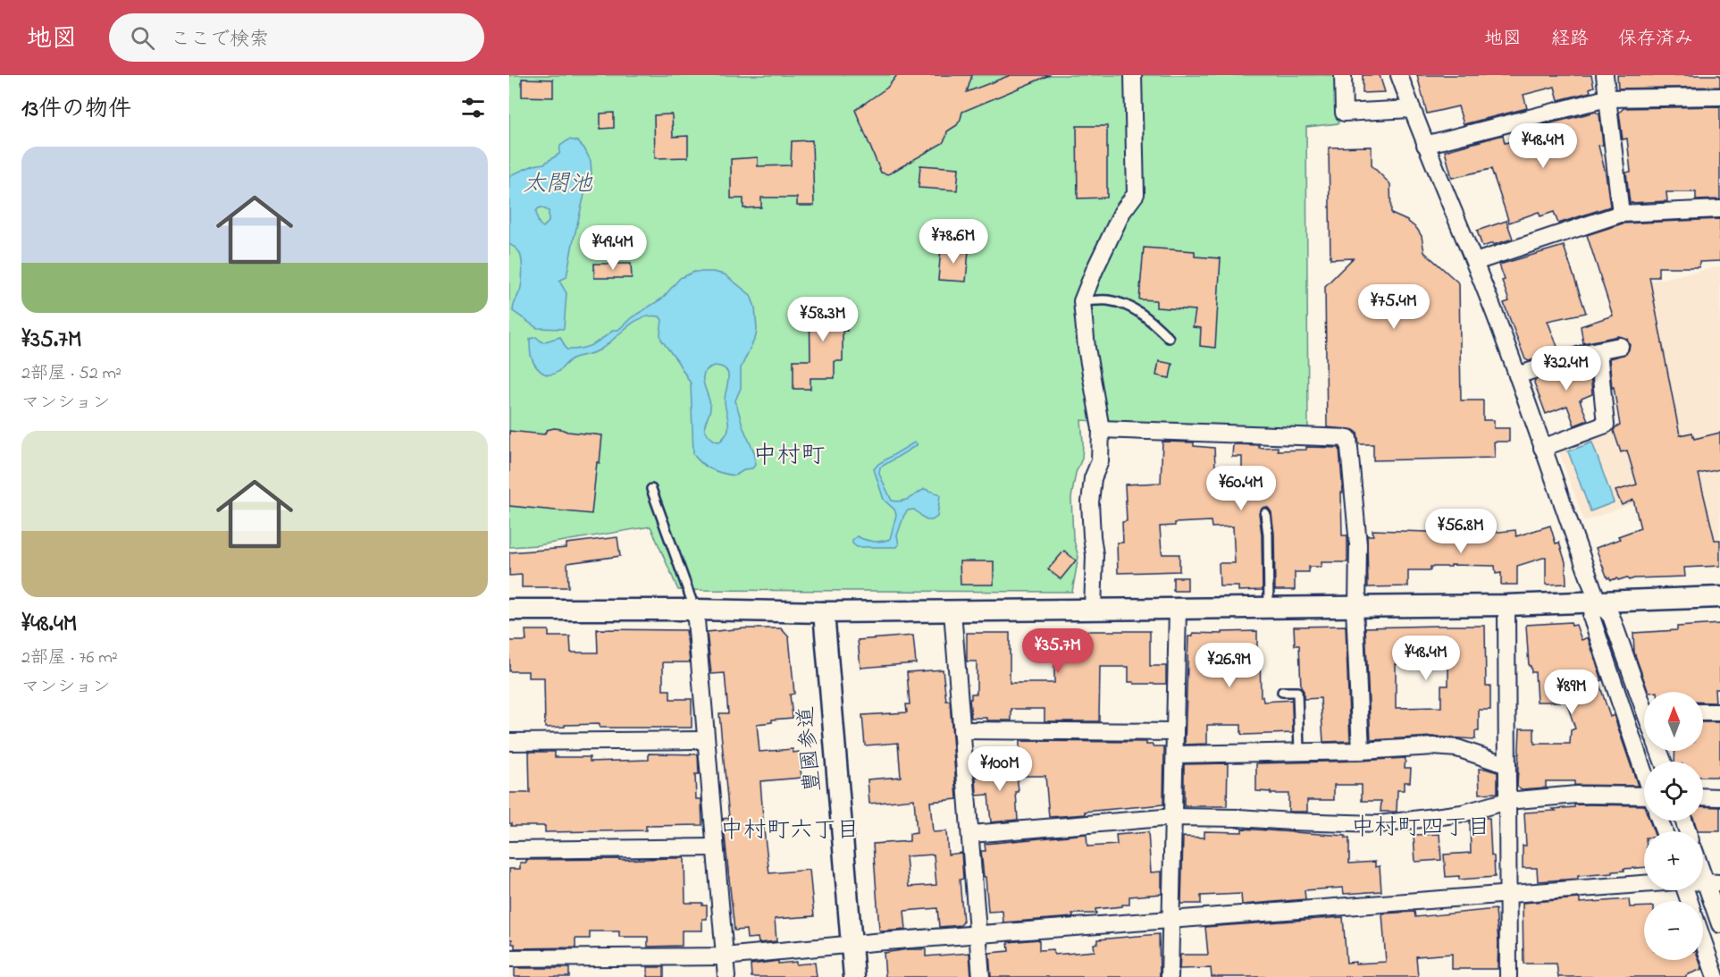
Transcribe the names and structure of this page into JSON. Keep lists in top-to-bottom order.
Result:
{
  "streets": {
    "street": ["豊國参道"]
  },
  "districts": ["中村町", "中村町四丁目", "中村町六丁目"],
  "water": ["太閤池"],
  "north": "top",
  "page": {
    "header": "地図",
    "search": "ここで検索",
    "nav": ["地図", "経路", "保存済み"],
    "heading": "13件の物件",
    "price": [
      "¥48.4M",
      "¥78.6M",
      "¥49.4M",
      "¥75.4M",
      "¥58.3M",
      "¥32.4M",
      "¥60.4M",
      "¥56.8M",
      "¥35.7M",
      "¥48.4M",
      "¥26.9M",
      "¥89M",
      "¥100M"
    ],
    "list": [
      {
        "name": "¥35.7M",
        "note": "2部屋 · 52 m² · マンション"
      },
      {
        "name": "¥48.4M",
        "note": "2部屋 · 76 m² · マンション"
      }
    ],
    "map_buttons": ["+", "−"]
  }
}
